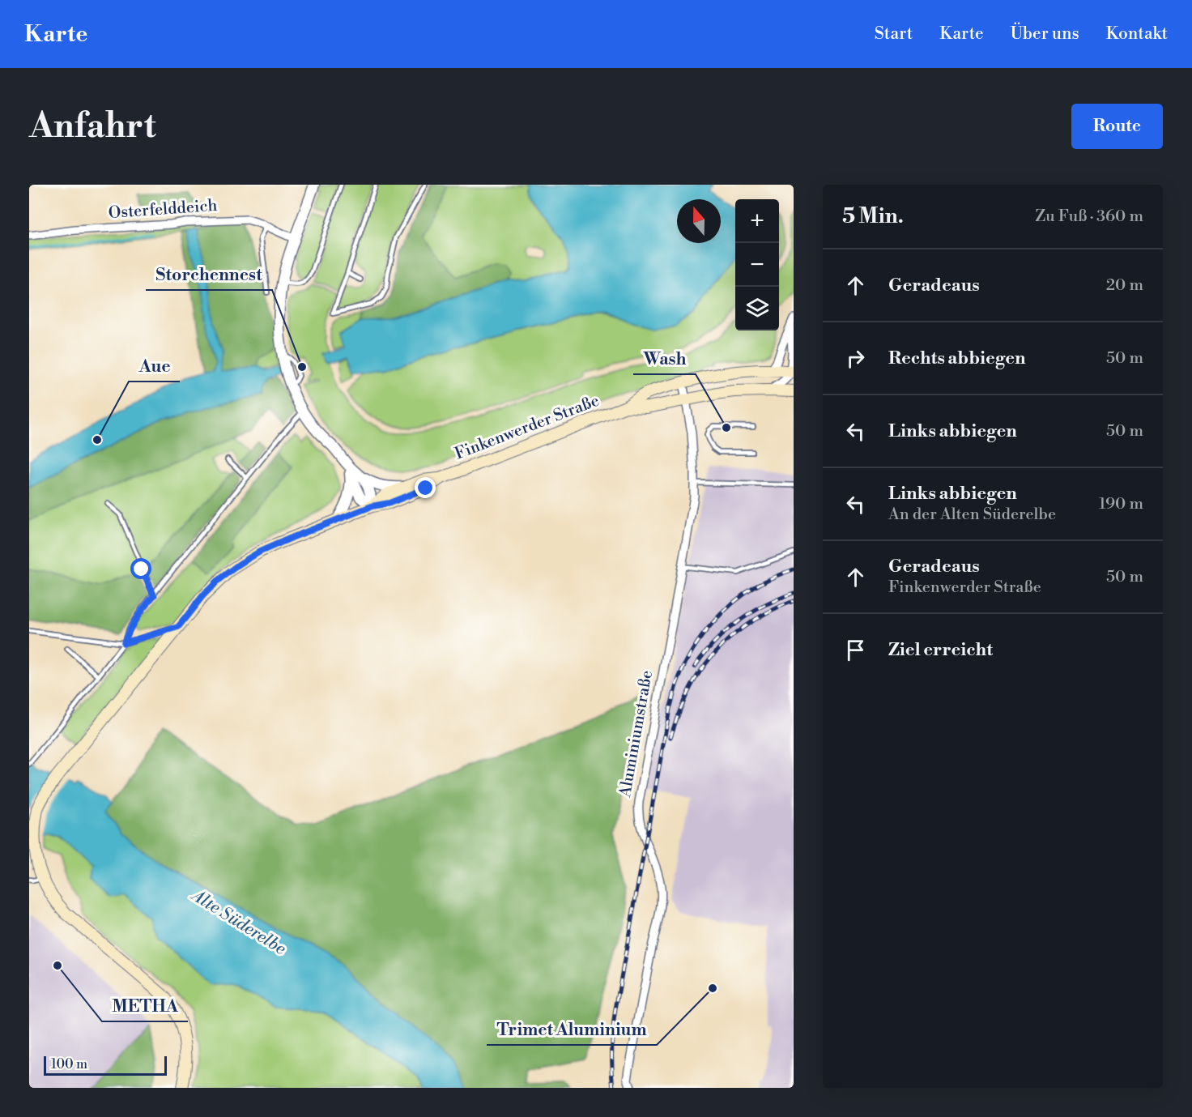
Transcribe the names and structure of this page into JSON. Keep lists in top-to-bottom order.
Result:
{
  "streets": {
    "main road": ["Finkenwerder Straße"],
    "street": ["Osterfelddeich", "Aluminiumstraße"]
  },
  "crossings": [
    ["Finkenwerder Straße", "Aluminiumstraße"]
  ],
  "water": ["Alte Süderelbe"],
  "places": [
    "Storchennest",
    "Wash",
    "Aue",
    "METHA",
    "Trimet Aluminium"
  ],
  "scale_bar": "100 m",
  "north": "top",
  "page": {
    "header": "Karte",
    "nav": [
      "Start",
      "Karte",
      "Über uns",
      "Kontakt"
    ],
    "buttons": "Route",
    "title": "Anfahrt",
    "heading": ["5 Min.", "Zu Fuß · 360 m"],
    "map_buttons": ["+", "−"],
    "list": [
      ["Geradeaus", "20 m"],
      ["Rechts abbiegen", "50 m"],
      ["Links abbiegen", "50 m"],
      ["Links abbiegen", "An der Alten Süderelbe", "190 m"],
      ["Geradeaus", "Finkenwerder Straße", "50 m"],
      "Ziel erreicht"
    ],
    "scale": "100 m"
  }
}
